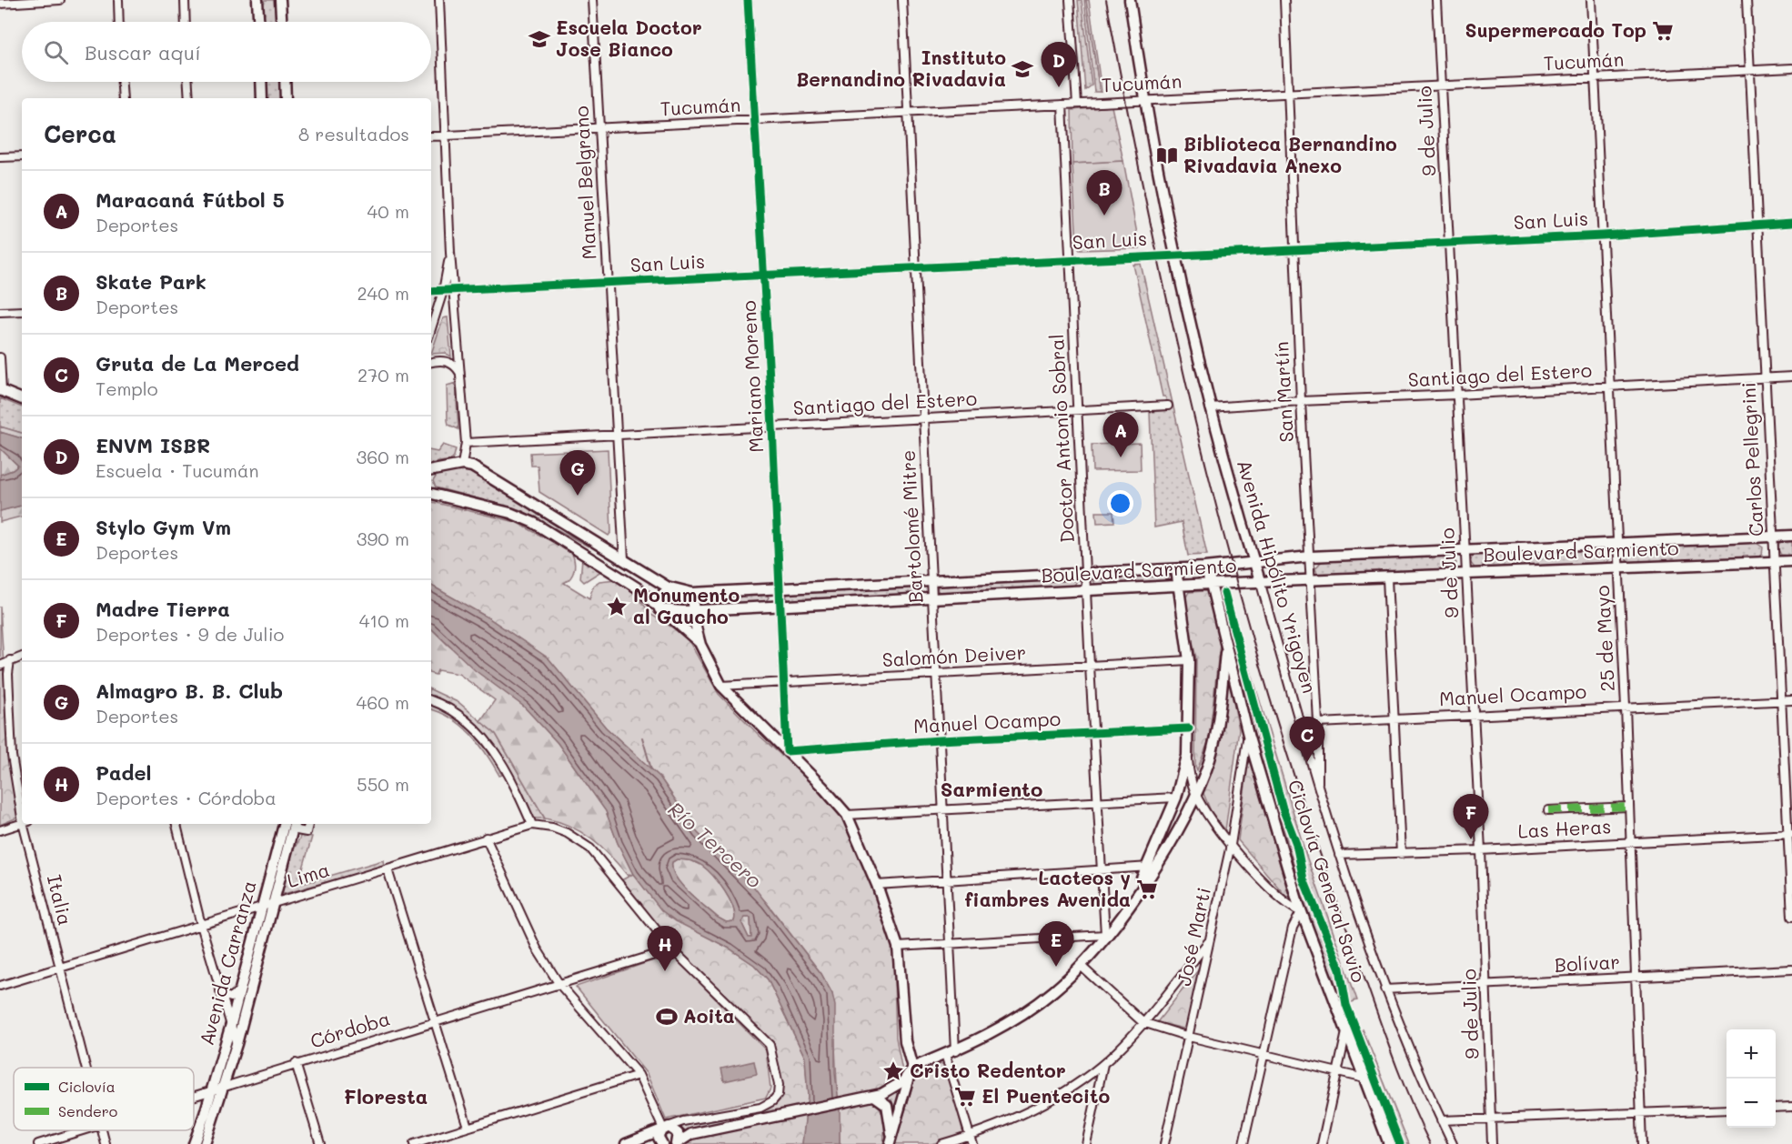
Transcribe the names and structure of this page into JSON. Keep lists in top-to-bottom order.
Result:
{
  "streets": {
    "main road": ["Boulevard Sarmiento", "Avenida Hipólito Yrigoyen", "Avenida Carranza"],
    "street": [
      "Tucumán",
      "9 de Julio",
      "Manuel Belgrano",
      "San Luis",
      "Santiago del Estero",
      "Mariano Moreno",
      "San Martín",
      "Doctor Antonio Sobral",
      "Carlos Pellegrini",
      "Bartolomé Mitre",
      "25 de Mayo",
      "Salomón Deiver",
      "Manuel Ocampo",
      "Las Heras",
      "Lima",
      "Italia",
      "José Marti",
      "Bolívar",
      "Córdoba"
    ],
    "cycle path": ["Ciclovía General Savio"]
  },
  "crossings": [
    ["Tucumán", "9 de Julio"],
    ["Tucumán", "Manuel Belgrano"],
    ["Tucumán", "Mariano Moreno"],
    ["Tucumán", "San Martín"],
    ["Tucumán", "Doctor Antonio Sobral"],
    ["Tucumán", "Carlos Pellegrini"],
    ["Tucumán", "Bartolomé Mitre"],
    ["Tucumán", "Avenida Hipólito Yrigoyen"],
    ["Tucumán", "25 de Mayo"],
    ["9 de Julio", "San Luis"],
    ["9 de Julio", "Santiago del Estero"],
    ["9 de Julio", "Boulevard Sarmiento"],
    ["9 de Julio", "Manuel Ocampo"],
    ["9 de Julio", "Las Heras"],
    ["9 de Julio", "Bolívar"],
    ["Manuel Belgrano", "San Luis"],
    ["Manuel Belgrano", "Santiago del Estero"],
    ["San Luis", "Mariano Moreno"],
    ["San Luis", "San Martín"],
    ["San Luis", "Doctor Antonio Sobral"],
    ["San Luis", "Carlos Pellegrini"],
    ["San Luis", "Bartolomé Mitre"],
    ["San Luis", "Avenida Hipólito Yrigoyen"],
    ["San Luis", "25 de Mayo"],
    ["Santiago del Estero", "Mariano Moreno"],
    ["Santiago del Estero", "San Martín"],
    ["Santiago del Estero", "Doctor Antonio Sobral"],
    ["Santiago del Estero", "Carlos Pellegrini"],
    ["Santiago del Estero", "Bartolomé Mitre"],
    ["Santiago del Estero", "Avenida Hipólito Yrigoyen"],
    ["Santiago del Estero", "25 de Mayo"],
    ["Mariano Moreno", "Boulevard Sarmiento"],
    ["Mariano Moreno", "Salomón Deiver"],
    ["Mariano Moreno", "Manuel Ocampo"],
    ["San Martín", "Boulevard Sarmiento"],
    ["San Martín", "Avenida Hipólito Yrigoyen"],
    ["San Martín", "Manuel Ocampo"],
    ["Doctor Antonio Sobral", "Boulevard Sarmiento"],
    ["Doctor Antonio Sobral", "Salomón Deiver"],
    ["Doctor Antonio Sobral", "Manuel Ocampo"],
    ["Carlos Pellegrini", "Boulevard Sarmiento"],
    ["Carlos Pellegrini", "Manuel Ocampo"],
    ["Carlos Pellegrini", "Las Heras"],
    ["Bartolomé Mitre", "Boulevard Sarmiento"],
    ["Bartolomé Mitre", "Salomón Deiver"],
    ["Bartolomé Mitre", "Manuel Ocampo"],
    ["Boulevard Sarmiento", "Avenida Hipólito Yrigoyen"],
    ["Boulevard Sarmiento", "25 de Mayo"],
    ["Avenida Hipólito Yrigoyen", "Manuel Ocampo"],
    ["Avenida Hipólito Yrigoyen", "Las Heras"],
    ["Avenida Hipólito Yrigoyen", "Bolívar"],
    ["25 de Mayo", "Manuel Ocampo"],
    ["25 de Mayo", "Las Heras"],
    ["25 de Mayo", "Bolívar"],
    ["Lima", "Italia"],
    ["Lima", "Avenida Carranza"],
    ["Avenida Carranza", "Córdoba"]
  ],
  "districts": ["Sarmiento", "Floresta"],
  "water": ["Río Tercero"],
  "places": {
    "supermarket": ["Supermercado Top", "Lacteos y fiambres Avenida", "El Puentecito"],
    "school or university": ["Escuela Doctor Jose Bianco", "Instituto Bernandino Rivadavia"],
    "library": ["Biblioteca Bernandino Rivadavia Anexo"],
    "place": ["Monumento al Gaucho", "Cristo Redentor"],
    "sports": ["Aoita"]
  },
  "legend": ["Ciclovía", "Sendero"],
  "page": {
    "search": "Buscar aquí",
    "pins": [
      "D",
      "B",
      "A",
      "G",
      "C",
      "F",
      "E",
      "H"
    ],
    "heading": ["Cerca", "8 resultados"],
    "list": [
      {
        "mark": "A",
        "name": "Maracaná Fútbol 5",
        "note": "Deportes",
        "value": "40 m"
      },
      {
        "mark": "B",
        "name": "Skate Park",
        "note": "Deportes",
        "value": "240 m"
      },
      {
        "mark": "C",
        "name": "Gruta de La Merced",
        "note": "Templo",
        "value": "270 m"
      },
      {
        "mark": "D",
        "name": "ENVM ISBR",
        "note": "Escuela · Tucumán",
        "value": "360 m"
      },
      {
        "mark": "E",
        "name": "Stylo Gym Vm",
        "note": "Deportes",
        "value": "390 m"
      },
      {
        "mark": "F",
        "name": "Madre Tierra",
        "note": "Deportes · 9 de Julio",
        "value": "410 m"
      },
      {
        "mark": "G",
        "name": "Almagro B. B. Club",
        "note": "Deportes",
        "value": "460 m"
      },
      {
        "mark": "H",
        "name": "Padel",
        "note": "Deportes · Córdoba",
        "value": "550 m"
      }
    ],
    "map_buttons": ["+", "−"]
  }
}
